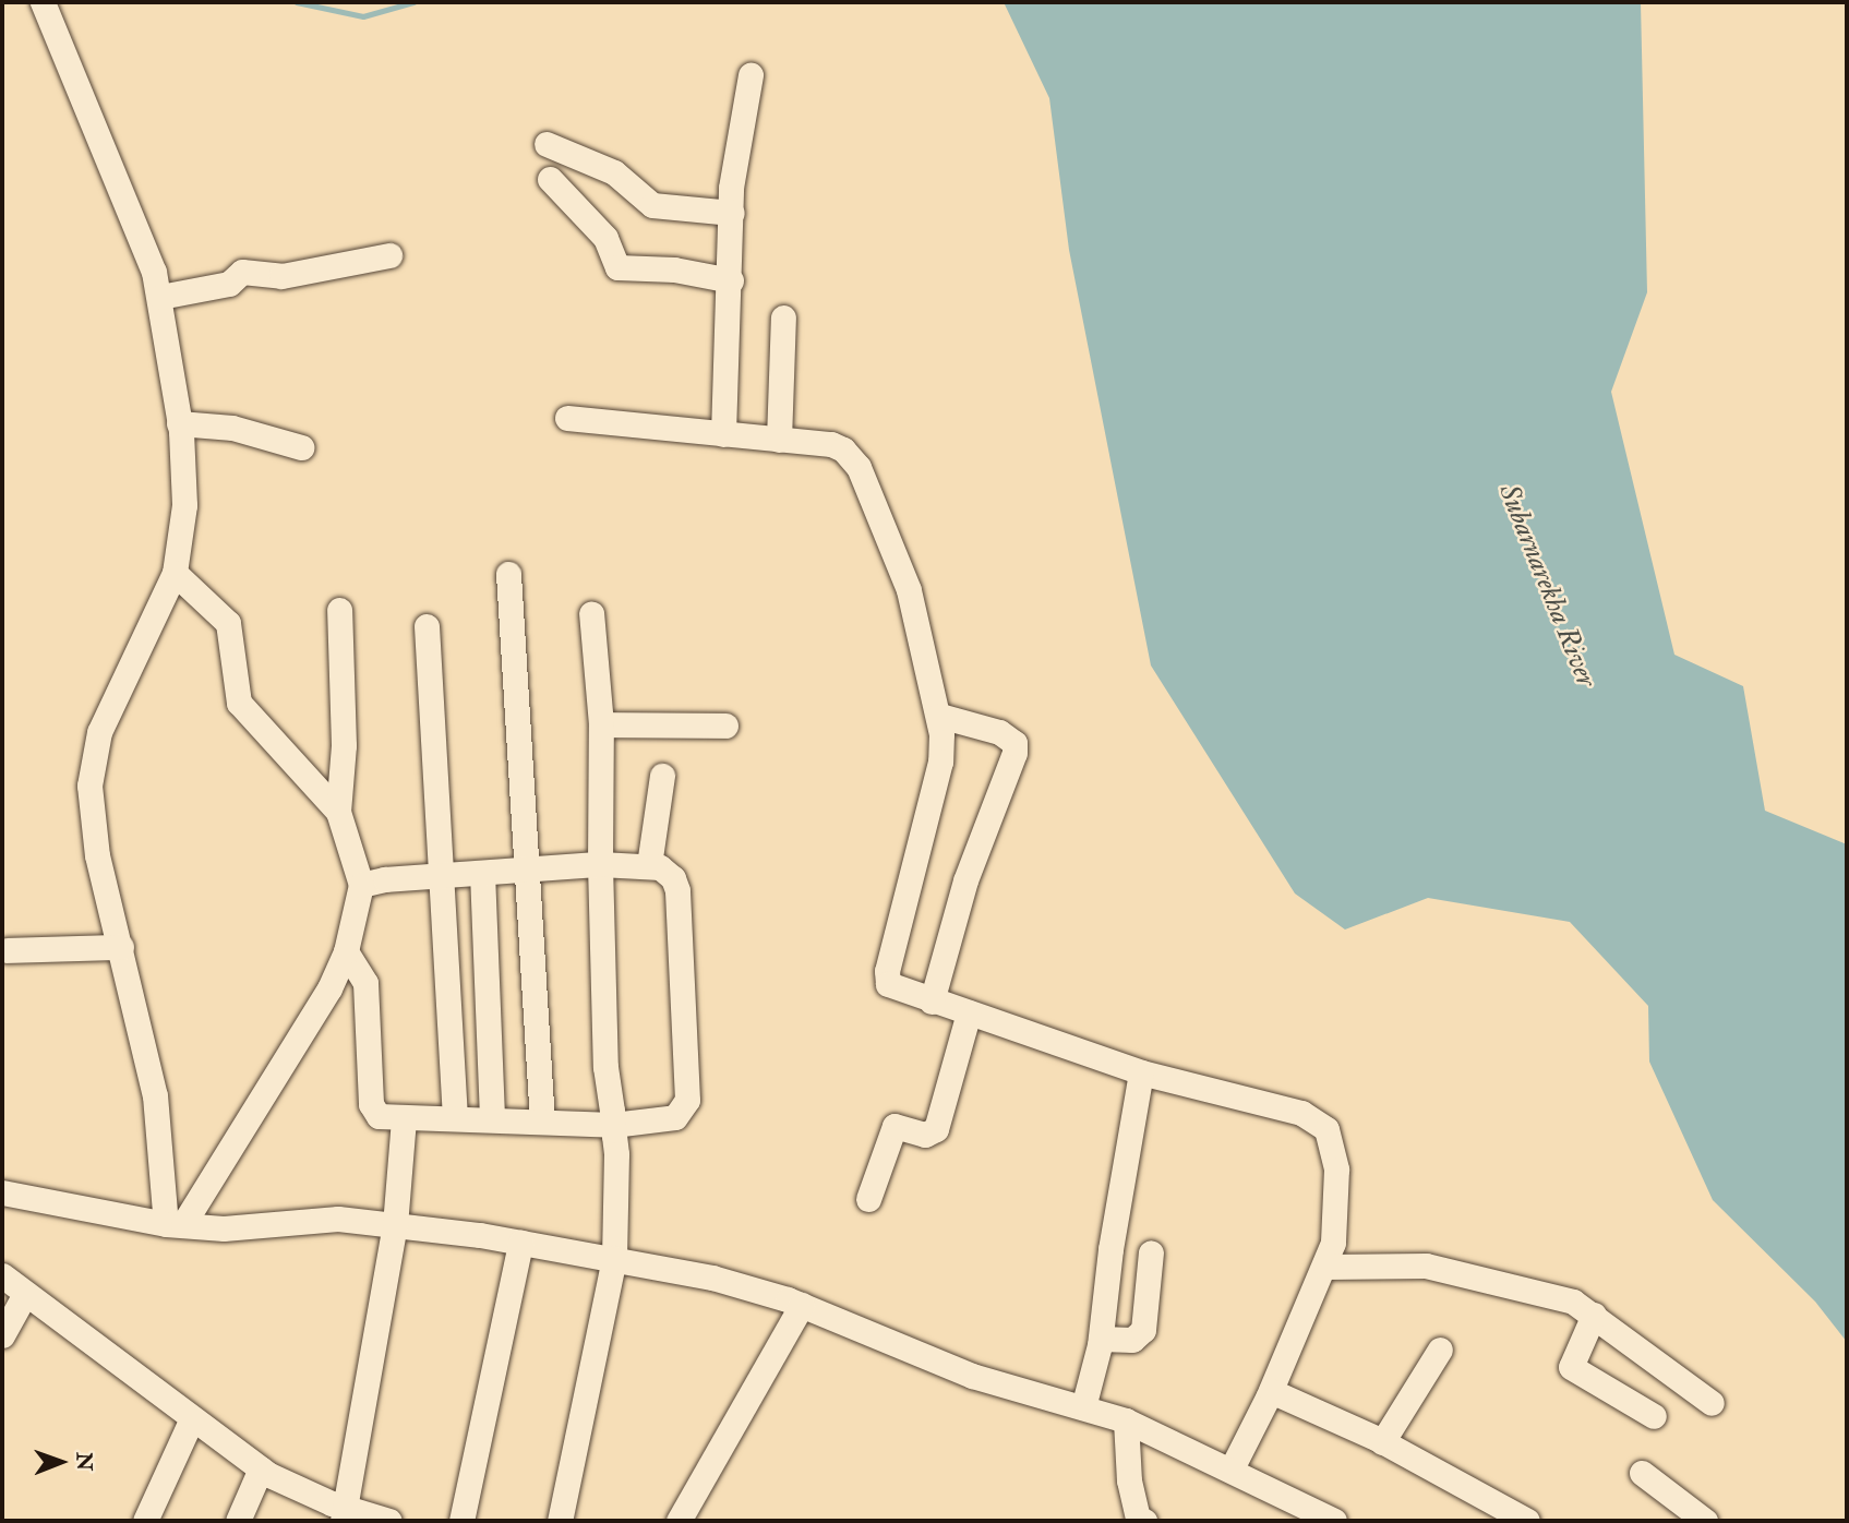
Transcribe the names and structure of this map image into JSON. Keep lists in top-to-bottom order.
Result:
{
  "water": ["Subarnarekha River"],
  "north": "right"
}
